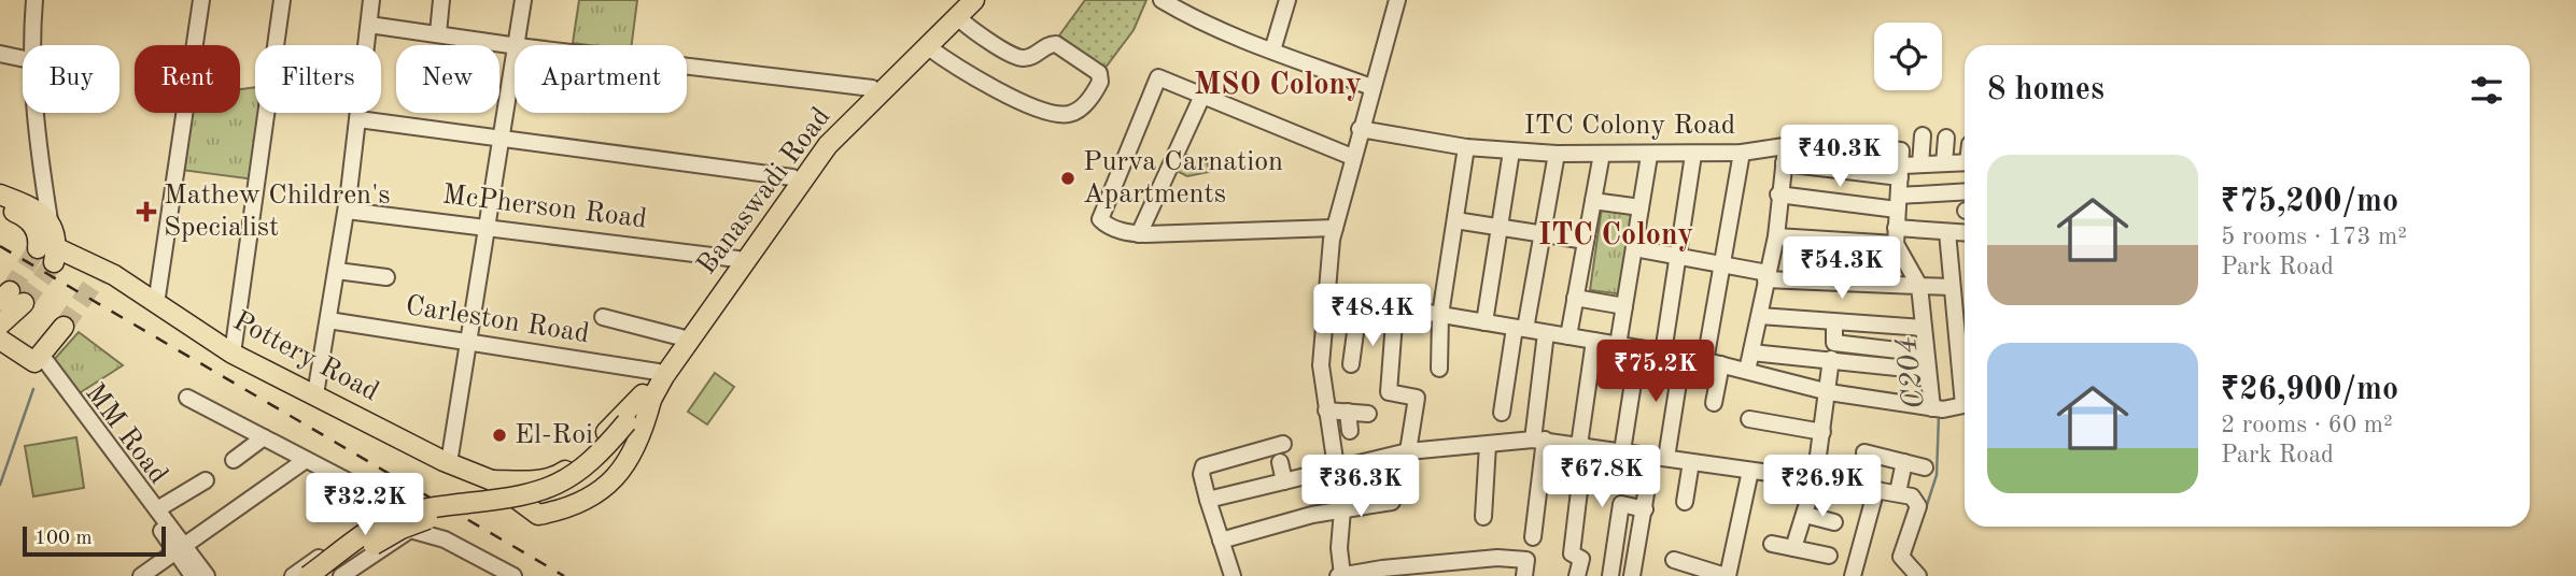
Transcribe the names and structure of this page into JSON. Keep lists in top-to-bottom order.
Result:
{
  "streets": {
    "main road": ["Banaswadi Road", "Pottery Road", "MM Road"],
    "street": ["ITC Colony Road", "McPherson Road", "Carleston Road"]
  },
  "crossings": [
    ["Banaswadi Road", "McPherson Road"],
    ["Banaswadi Road", "Carleston Road"],
    ["Banaswadi Road", "Pottery Road"]
  ],
  "districts": ["MSO Colony", "ITC Colony"],
  "water": ["C204"],
  "places": {
    "other": ["Purva Carnation Apartments", "El-Roi"],
    "health": ["Mathew Children's Specialist"]
  },
  "scale_bar": "100 m",
  "page": {
    "chip": [
      "Buy",
      "Rent",
      "Filters",
      "New",
      "Apartment"
    ],
    "heading": "8 homes",
    "price": [
      "₹40.3K",
      "₹54.3K",
      "₹48.4K",
      "₹75.2K",
      "₹67.8K",
      "₹36.3K",
      "₹26.9K",
      "₹32.2K"
    ],
    "list": [
      {
        "name": "₹75,200/mo",
        "note": "5 rooms · 173 m² · Park Road"
      },
      {
        "name": "₹26,900/mo",
        "note": "2 rooms · 60 m² · Park Road"
      }
    ],
    "scale": "100 m"
  }
}
